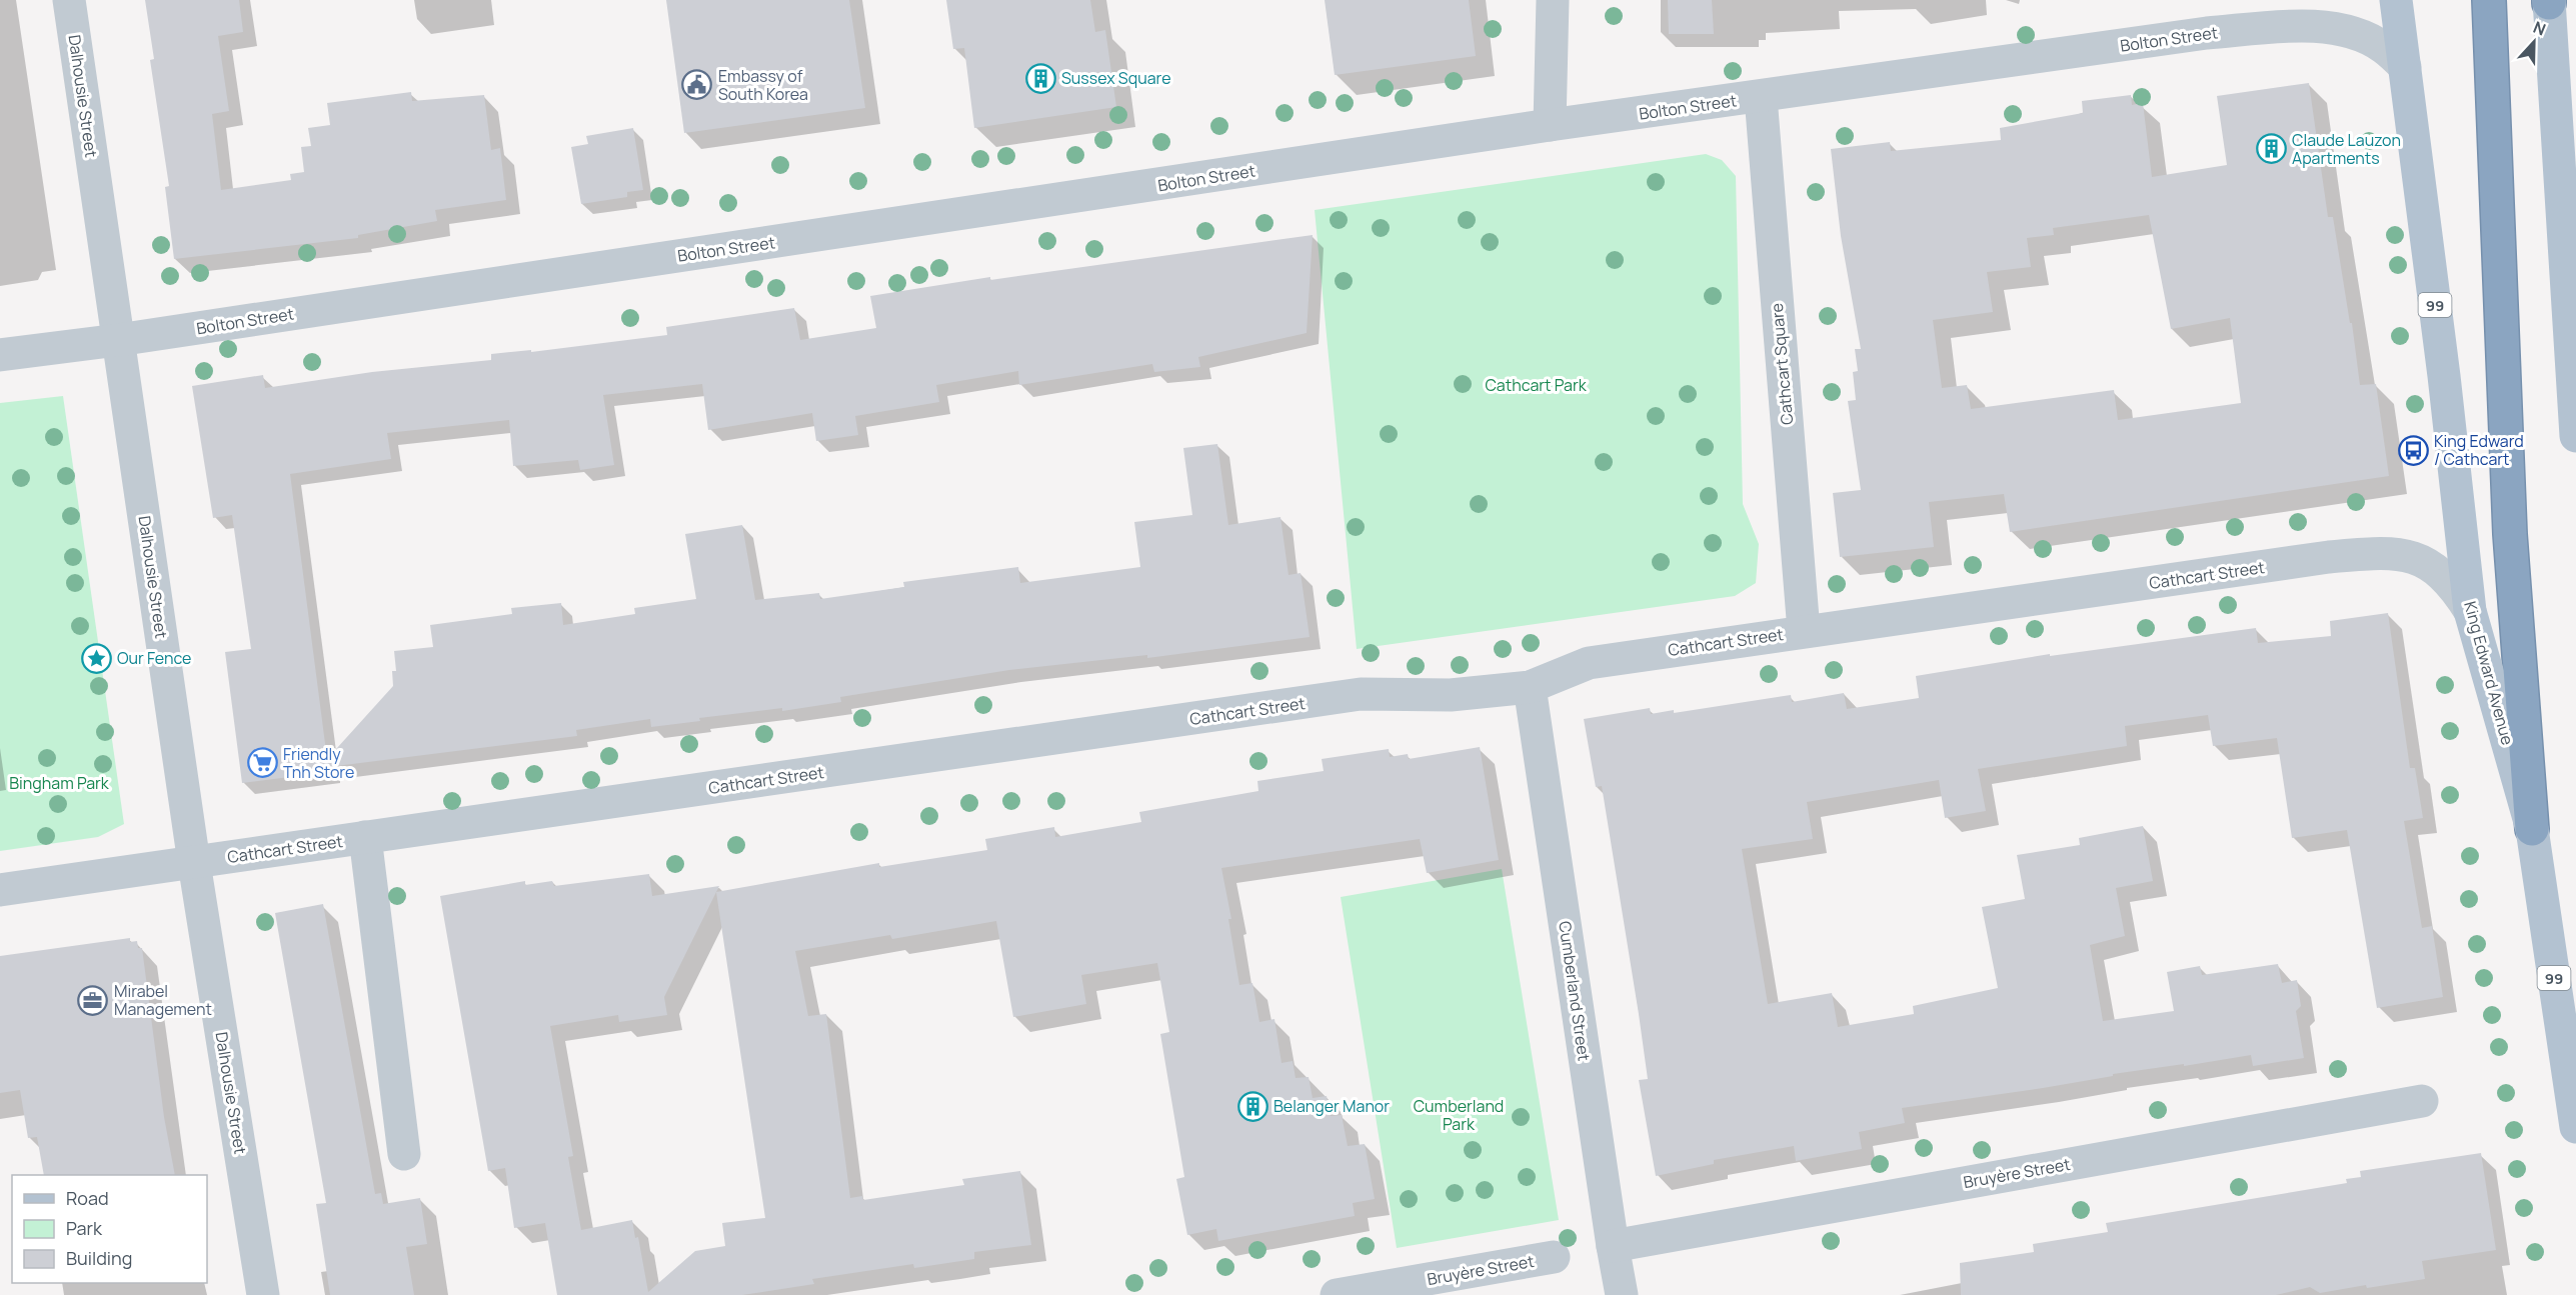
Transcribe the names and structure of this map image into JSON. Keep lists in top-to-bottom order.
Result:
{
  "streets": {
    "main road": ["99", "King Edward Avenue"],
    "street": [
      "Bolton Street",
      "Dalhousie Street",
      "Cathcart Square",
      "Cathcart Street",
      "Cumberland Street",
      "Bruyère Street"
    ]
  },
  "crossings": [
    ["Bolton Street", "Dalhousie Street"],
    ["Bolton Street", "Cathcart Square"],
    ["Bolton Street", "King Edward Avenue"],
    ["Dalhousie Street", "Cathcart Street"],
    ["Cathcart Square", "Cathcart Street"],
    ["Cathcart Street", "King Edward Avenue"],
    ["Cathcart Street", "Cumberland Street"],
    ["Cumberland Street", "Bruyère Street"]
  ],
  "parks": ["Cathcart Park", "Bingham Park", "Cumberland Park"],
  "places": {
    "building": ["Sussex Square", "Claude Lauzon Apartments", "Belanger Manor"],
    "public building": ["Embassy of South Korea"],
    "bus stop": ["King Edward / Cathcart"],
    "place": ["Our Fence"],
    "supermarket": ["Friendly Tnh Store"],
    "office": ["Mirabel Management"]
  },
  "legend": ["Road", "Park", "Building"],
  "north": "top"
}
